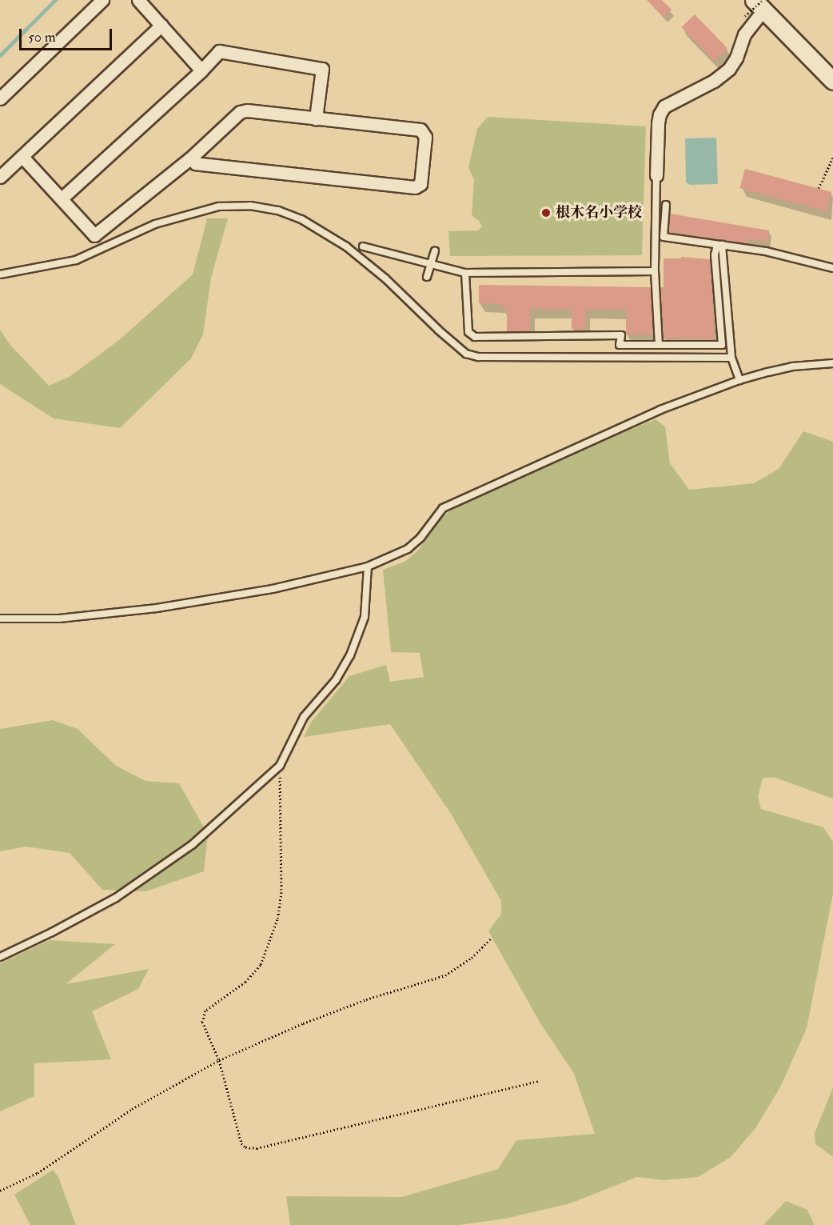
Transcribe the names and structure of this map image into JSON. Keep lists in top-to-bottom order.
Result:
{
  "places": ["根木名小学校"],
  "scale_bar": "50 m"
}
